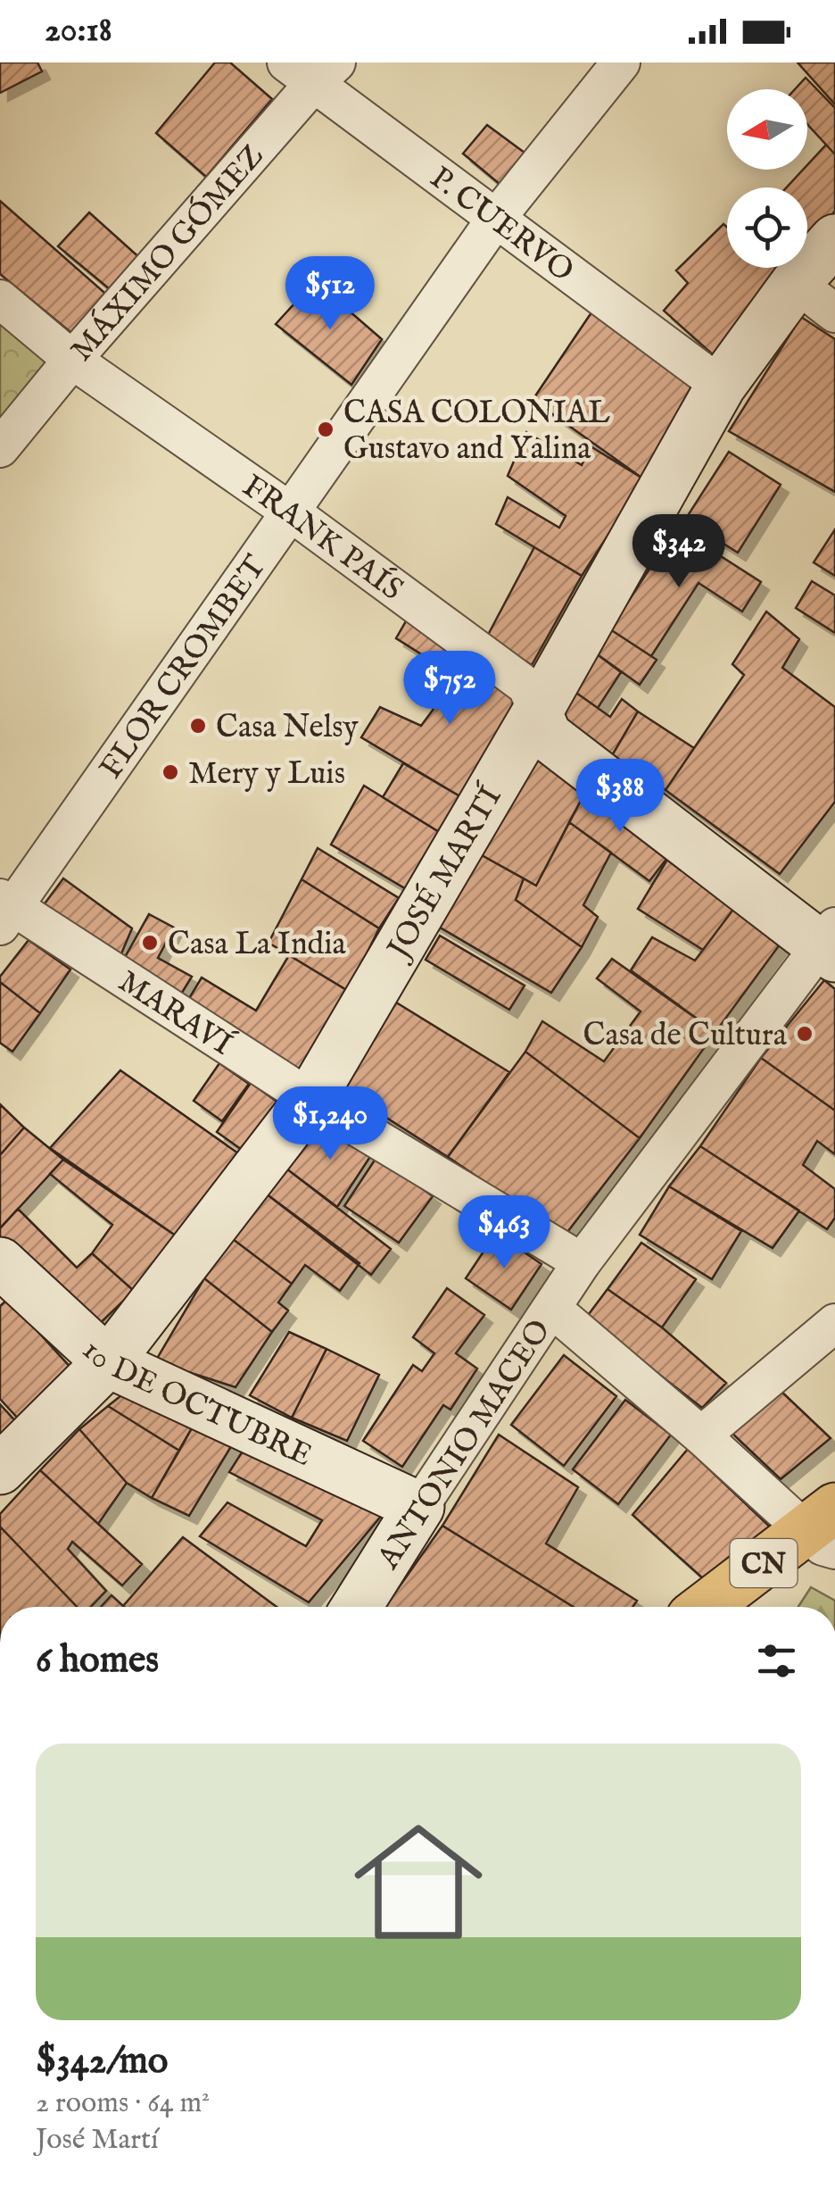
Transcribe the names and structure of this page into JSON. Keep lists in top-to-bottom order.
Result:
{
  "streets": {
    "main road": [
      "FRANK PAÍS",
      "JOSÉ MARTÍ",
      "10 DE OCTUBRE",
      "ANTONIO MACEO",
      "CN"
    ],
    "street": [
      "P. CUERVO",
      "MÁXIMO GÓMEZ",
      "FLOR CROMBET",
      "MARAVÍ"
    ]
  },
  "crossings": [
    ["P. CUERVO", "MÁXIMO GÓMEZ"],
    ["P. CUERVO", "FLOR CROMBET"],
    ["P. CUERVO", "JOSÉ MARTÍ"],
    ["MÁXIMO GÓMEZ", "FRANK PAÍS"],
    ["FRANK PAÍS", "FLOR CROMBET"],
    ["FRANK PAÍS", "JOSÉ MARTÍ"],
    ["FRANK PAÍS", "ANTONIO MACEO"],
    ["FLOR CROMBET", "MARAVÍ"],
    ["JOSÉ MARTÍ", "MARAVÍ"],
    ["JOSÉ MARTÍ", "10 DE OCTUBRE"],
    ["MARAVÍ", "ANTONIO MACEO"],
    ["10 DE OCTUBRE", "ANTONIO MACEO"]
  ],
  "places": [
    "CASA COLONIAL Gustavo and Yalina",
    "Casa Nelsy",
    "Mery y Luis",
    "Casa La India",
    "Casa de Cultura"
  ],
  "north": "left",
  "page": {
    "status": "20:18",
    "price": [
      "$512",
      "$342",
      "$752",
      "$388",
      "$1,240",
      "$463"
    ],
    "heading": "6 homes",
    "list": [
      {
        "name": "$342/mo",
        "note": "2 rooms · 64 m² · José Martí"
      }
    ]
  }
}
